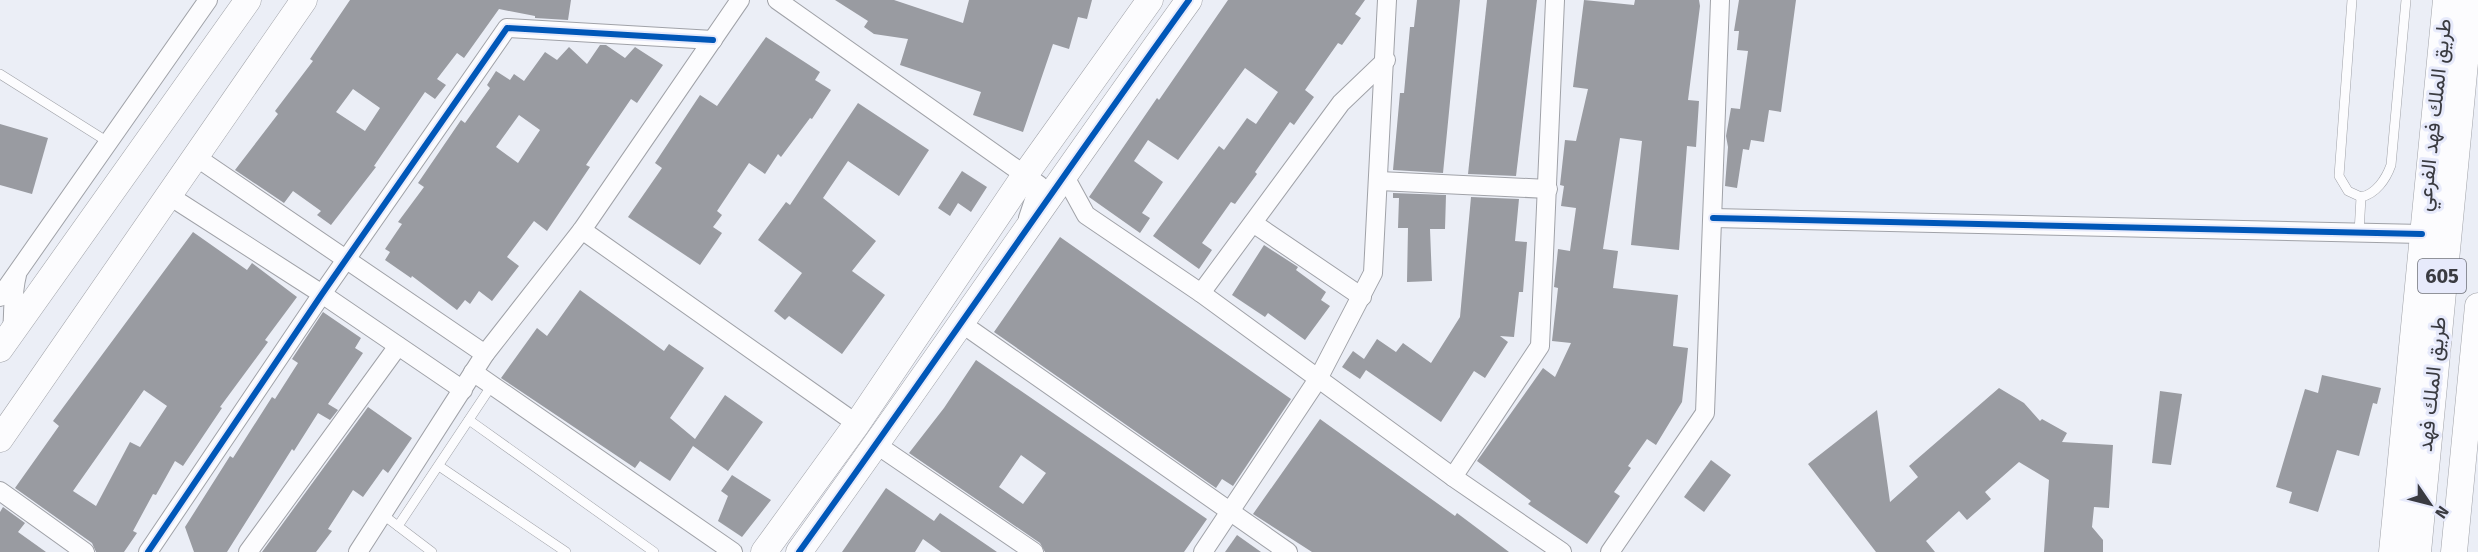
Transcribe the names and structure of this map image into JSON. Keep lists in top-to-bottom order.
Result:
{
  "streets": {
    "highway": ["605", "طريق الملك فهد"],
    "street": ["طريق الملك فهد الفرعي"]
  },
  "north": "bottom right"
}
